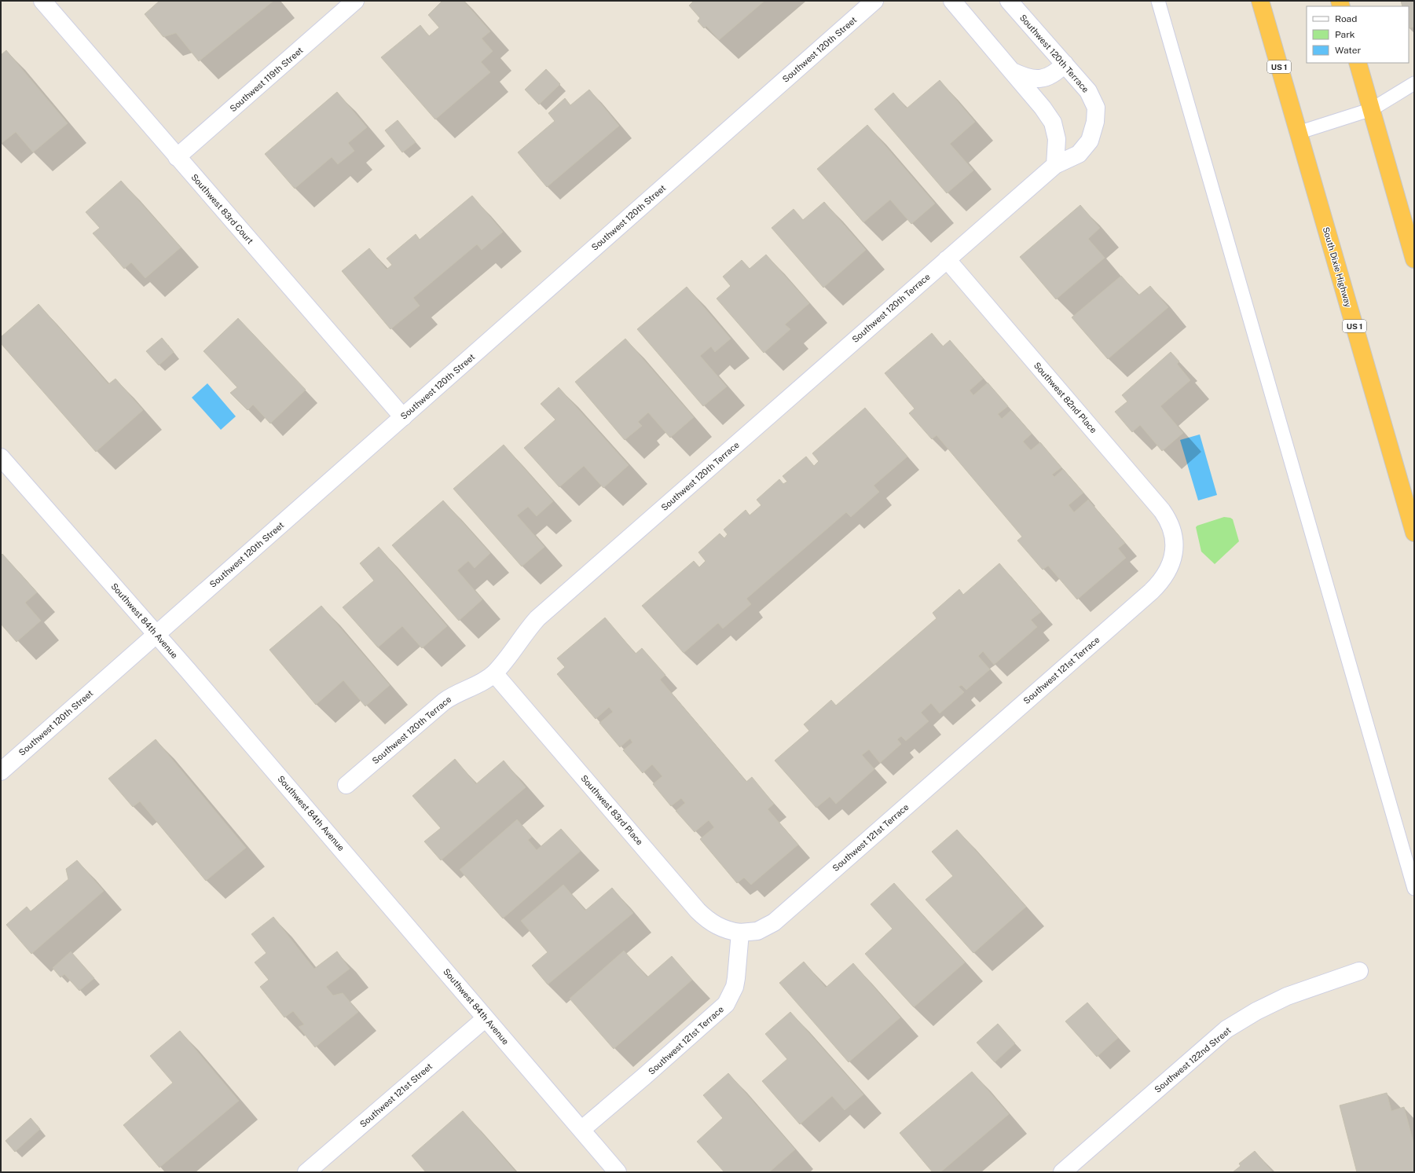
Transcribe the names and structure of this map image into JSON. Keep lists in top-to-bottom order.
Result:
{
  "streets": {
    "highway": ["US 1", "South Dixie Highway"],
    "street": [
      "Southwest 120th Street",
      "Southwest 120th Terrace",
      "Southwest 119th Street",
      "Southwest 83rd Court",
      "Southwest 82nd Place",
      "Southwest 84th Avenue",
      "Southwest 121st Terrace",
      "Southwest 83rd Place",
      "Southwest 122nd Street",
      "Southwest 121st Street"
    ]
  },
  "crossings": [
    ["Southwest 120th Street", "Southwest 83rd Court"],
    ["Southwest 120th Street", "Southwest 84th Avenue"],
    ["Southwest 120th Terrace", "Southwest 82nd Place"],
    ["Southwest 120th Terrace", "Southwest 83rd Place"],
    ["Southwest 119th Street", "Southwest 83rd Court"],
    ["Southwest 82nd Place", "Southwest 121st Terrace"],
    ["Southwest 84th Avenue", "Southwest 121st Terrace"],
    ["Southwest 84th Avenue", "Southwest 121st Street"],
    ["Southwest 121st Terrace", "Southwest 83rd Place"]
  ],
  "legend": ["Road", "Park", "Water"]
}
